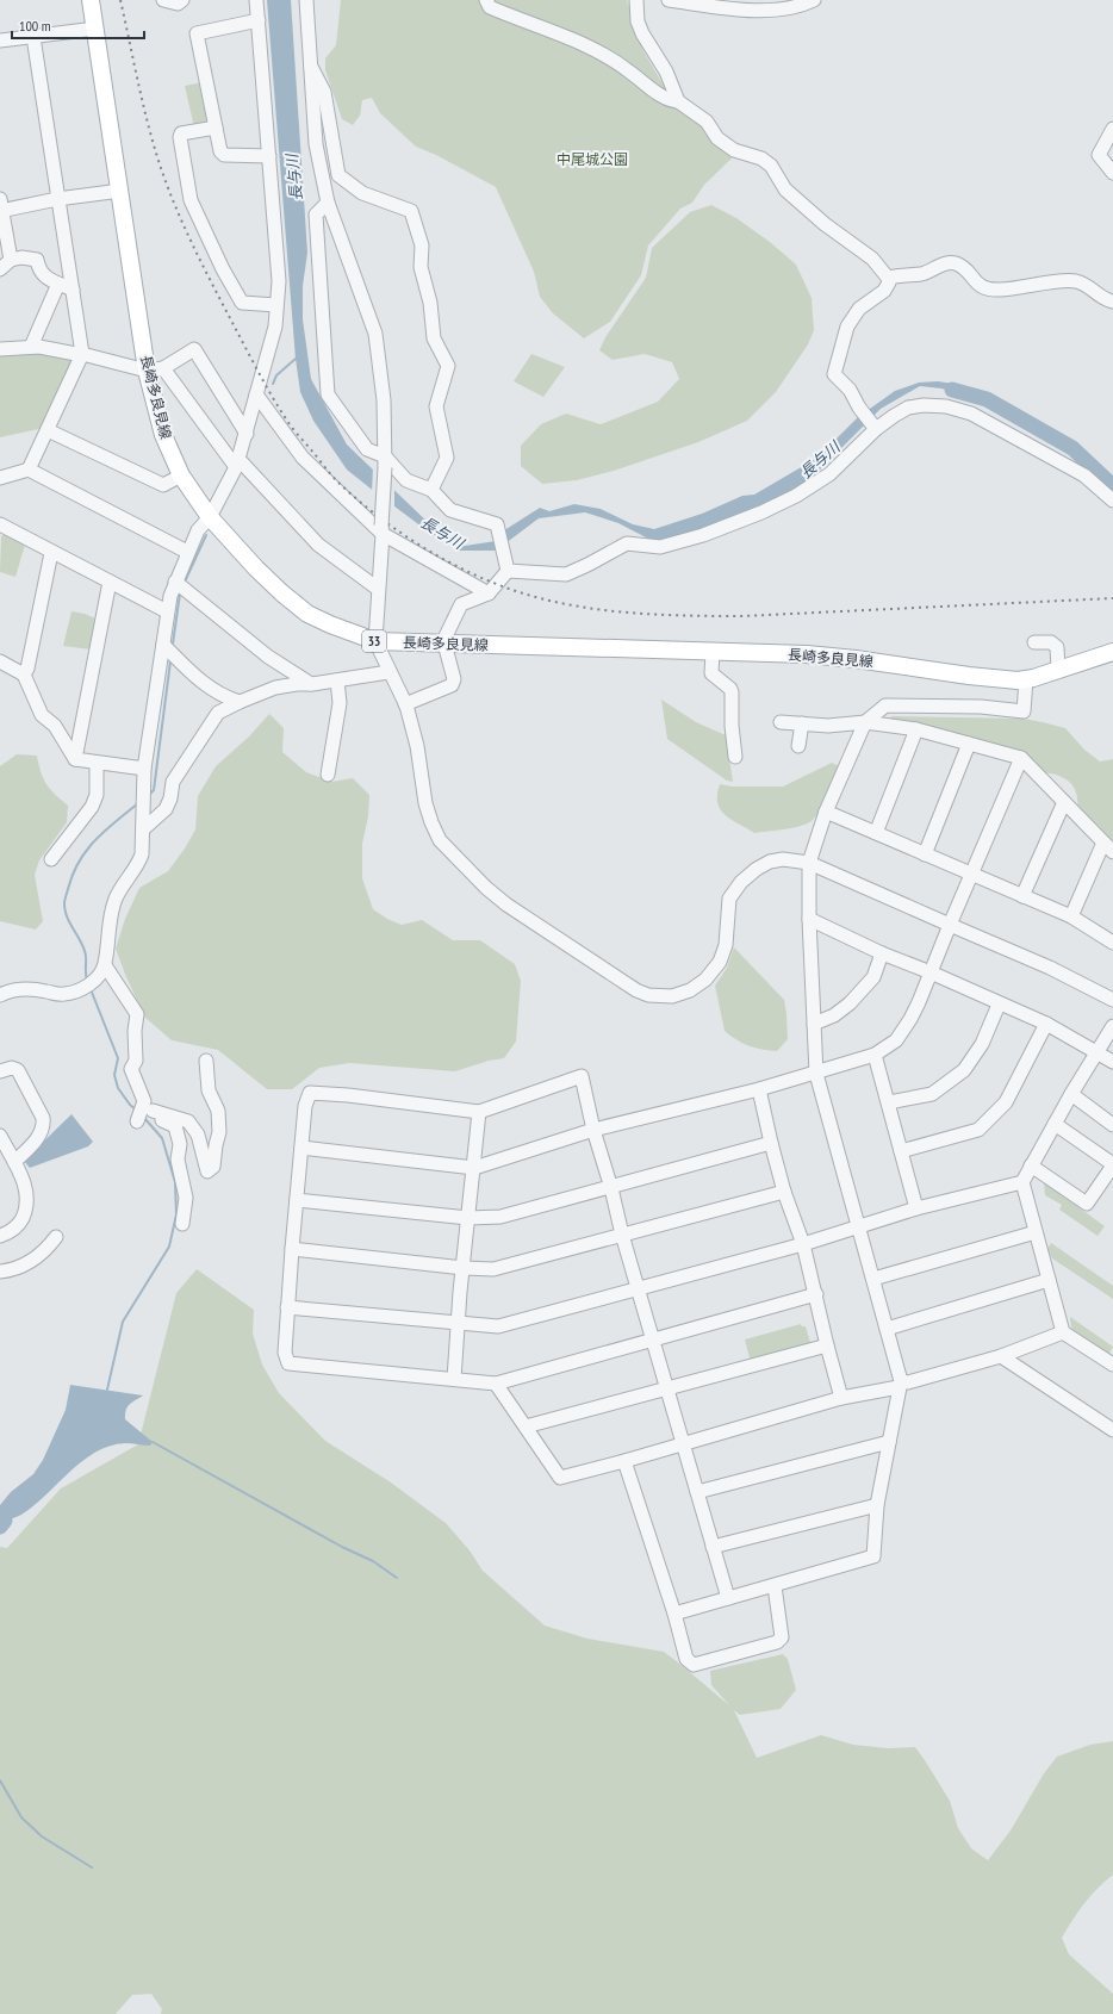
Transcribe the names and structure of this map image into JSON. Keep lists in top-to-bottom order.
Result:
{
  "streets": {
    "main road": ["長崎多良見線", "33"]
  },
  "water": ["長与川"],
  "parks": ["中尾城公園"],
  "scale_bar": "100 m"
}
